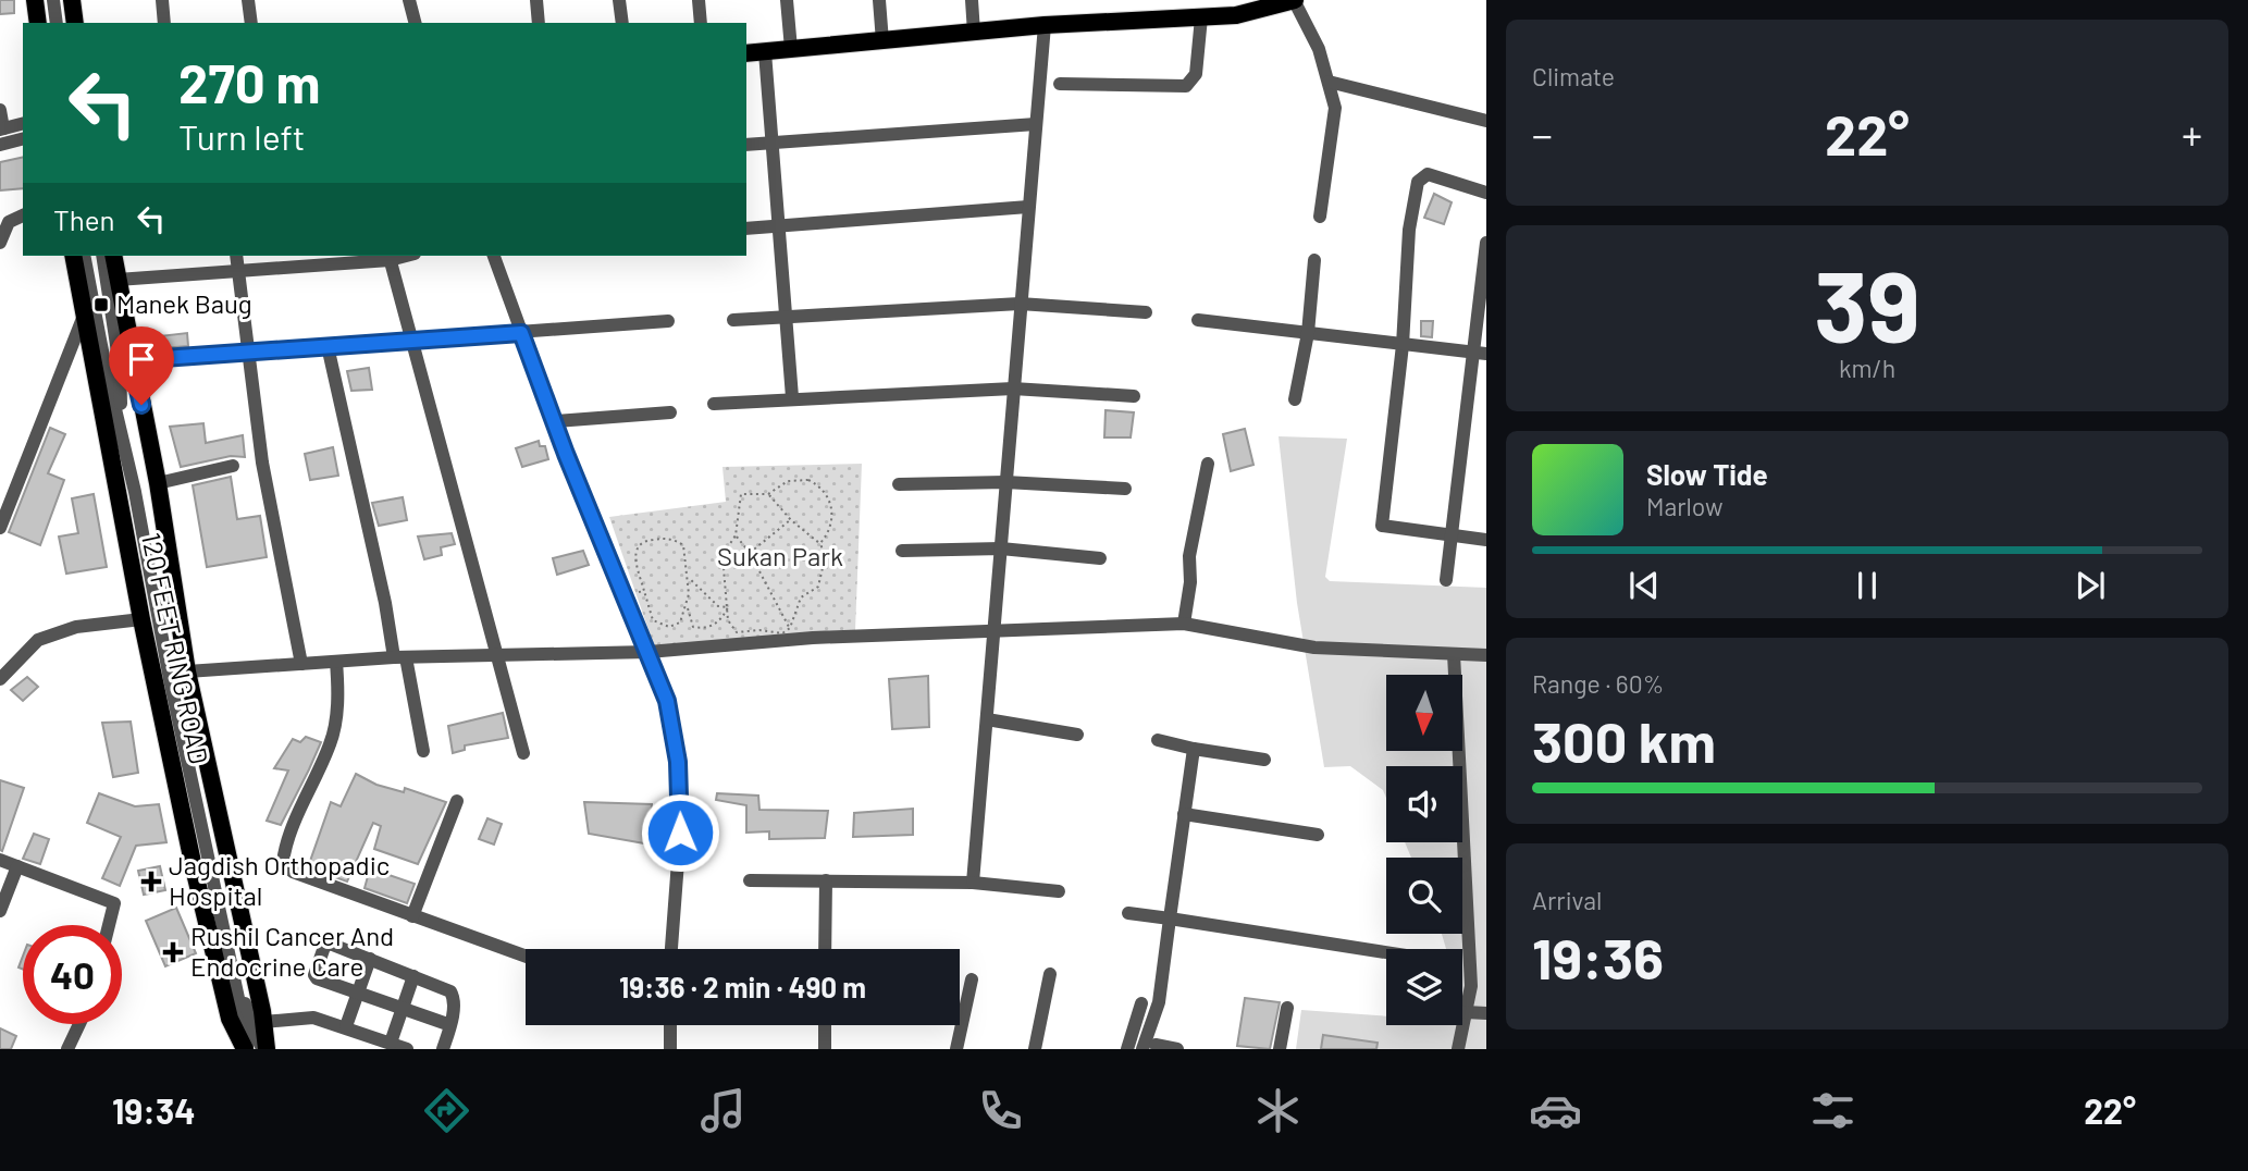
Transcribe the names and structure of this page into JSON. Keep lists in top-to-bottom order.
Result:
{
  "streets": {
    "main road": ["120 FEET RING ROAD"]
  },
  "parks": ["Sukan Park"],
  "places": {
    "transit": ["Manek Baug"],
    "health": ["Jagdish Orthopadic Hospital", "Rushil Cancer And Endocrine Care"]
  },
  "north": "bottom",
  "page": {
    "tile": [
      "Climate",
      ["39", "km/h"],
      ["Range · 60%", "300 km"],
      ["Arrival", "19:36"]
    ],
    "turn": ["270 m", "Turn left"],
    "heat": ["−", "22°", "+"],
    "then": "Then",
    "song": ["Slow Tide", "Marlow"],
    "limit": "40",
    "trip": "19:36 · 2 min · 490 m",
    "tabs": ["19:34", "22°"]
  }
}
